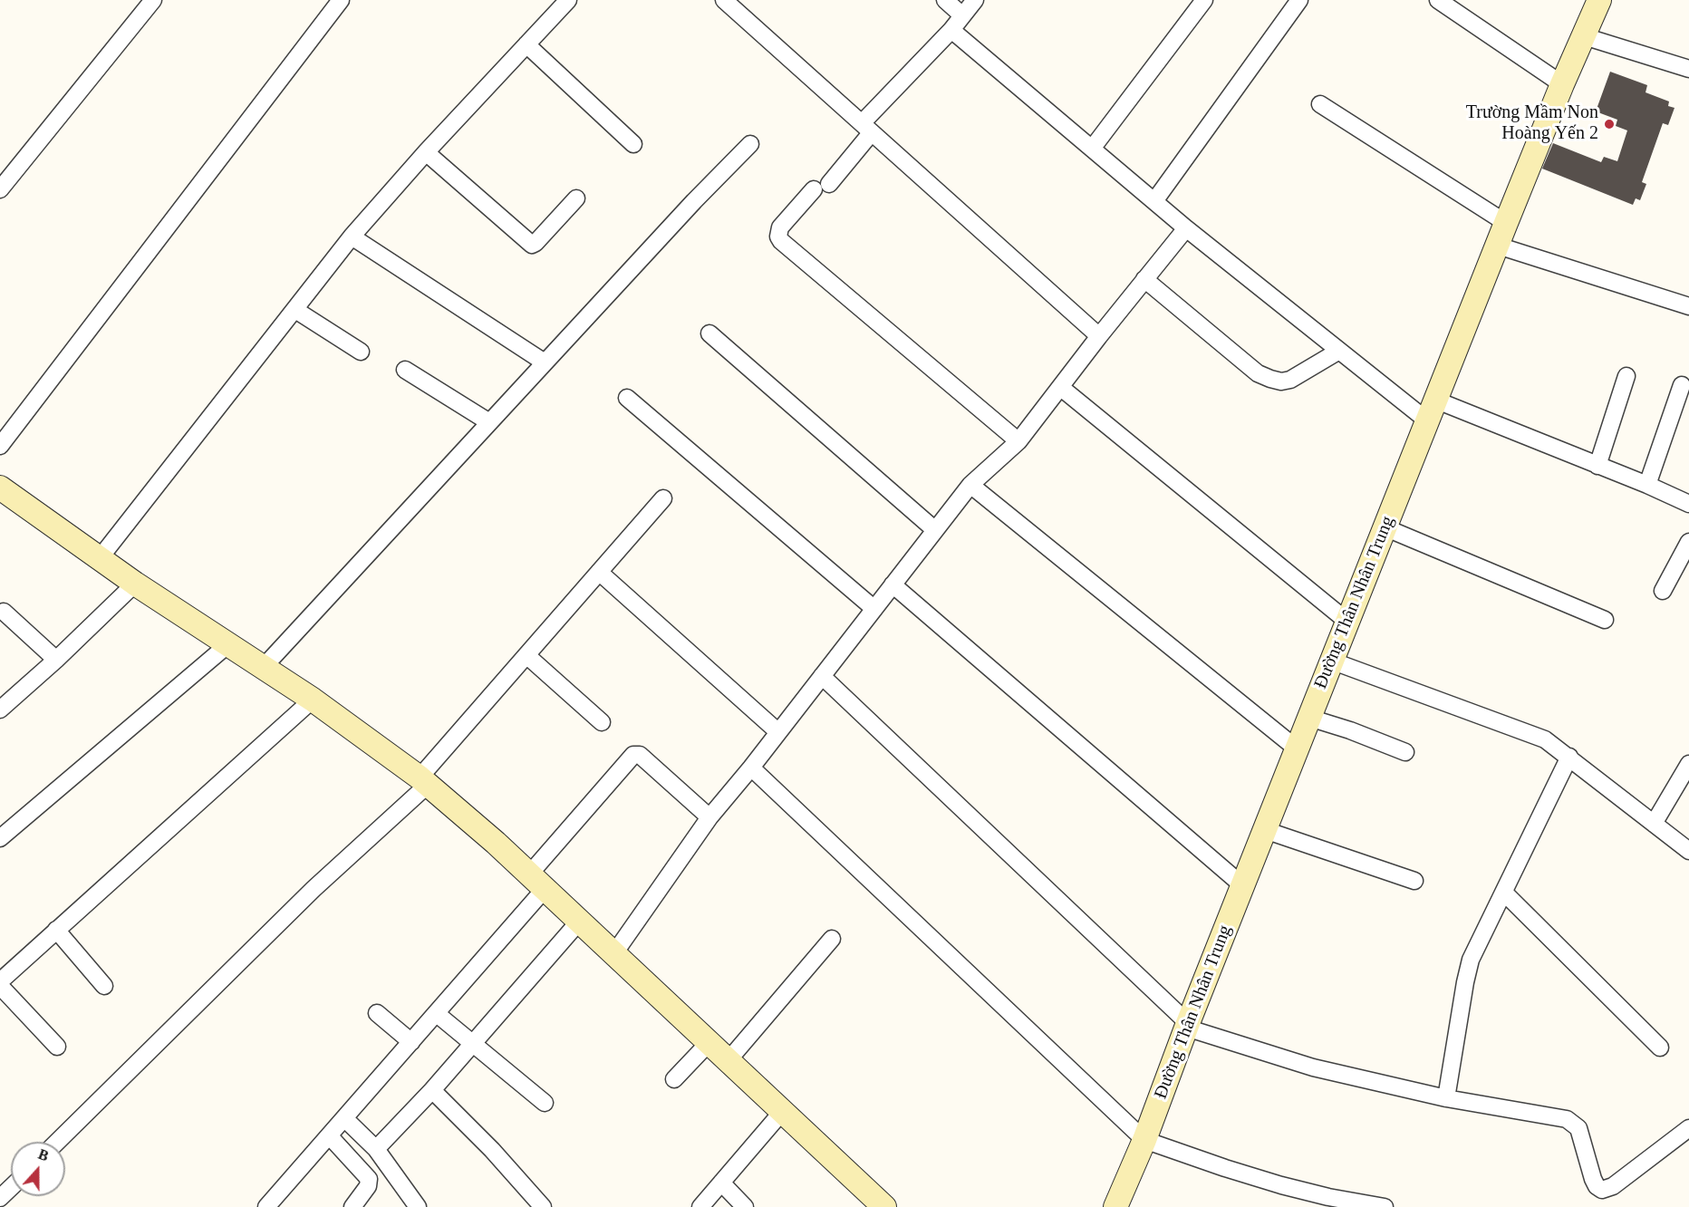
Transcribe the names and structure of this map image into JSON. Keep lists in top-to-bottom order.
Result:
{
  "streets": {
    "street": ["Đường Thân Nhân Trung"]
  },
  "places": ["Trường Mầm Non Hoàng Yến 2"],
  "north": "top"
}
